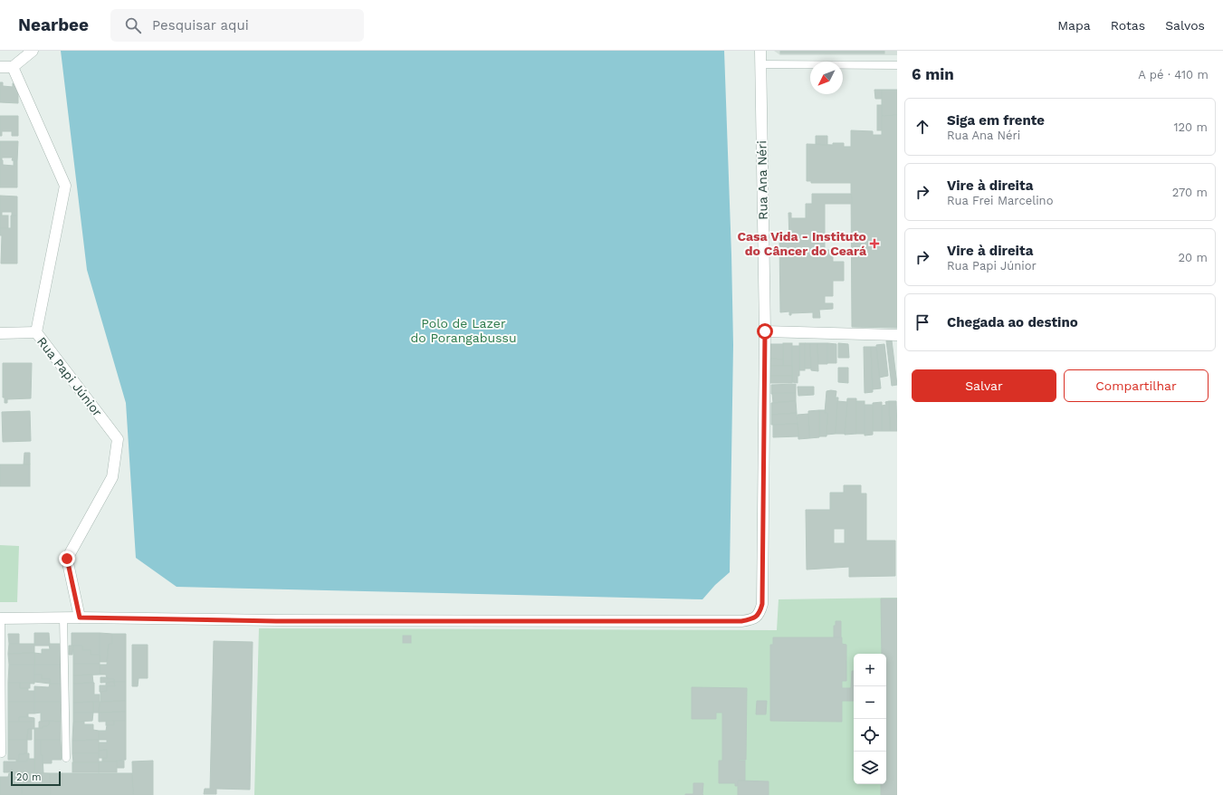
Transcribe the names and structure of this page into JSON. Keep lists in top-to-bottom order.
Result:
{
  "streets": {
    "street": ["Rua Ana Néri", "Rua Papi Júnior"]
  },
  "crossings": [
    ["Rua Ana Néri", "Rua Papi Júnior"]
  ],
  "parks": ["Polo de Lazer do Porangabussu"],
  "places": {
    "health": ["Casa Vida - Instituto do Câncer do Ceará"]
  },
  "scale_bar": "20 m",
  "north": "bottom left",
  "page": {
    "header": "Nearbee",
    "search": "Pesquisar aqui",
    "nav": ["Mapa", "Rotas", "Salvos"],
    "heading": ["6 min", "A pé · 410 m"],
    "list": [
      ["Siga em frente", "Rua Ana Néri", "120 m"],
      ["Vire à direita", "Rua Frei Marcelino", "270 m"],
      ["Vire à direita", "Rua Papi Júnior", "20 m"],
      "Chegada ao destino"
    ],
    "buttons": ["Salvar", "Compartilhar"],
    "map_buttons": ["+", "−"],
    "scale": "20 m"
  }
}
